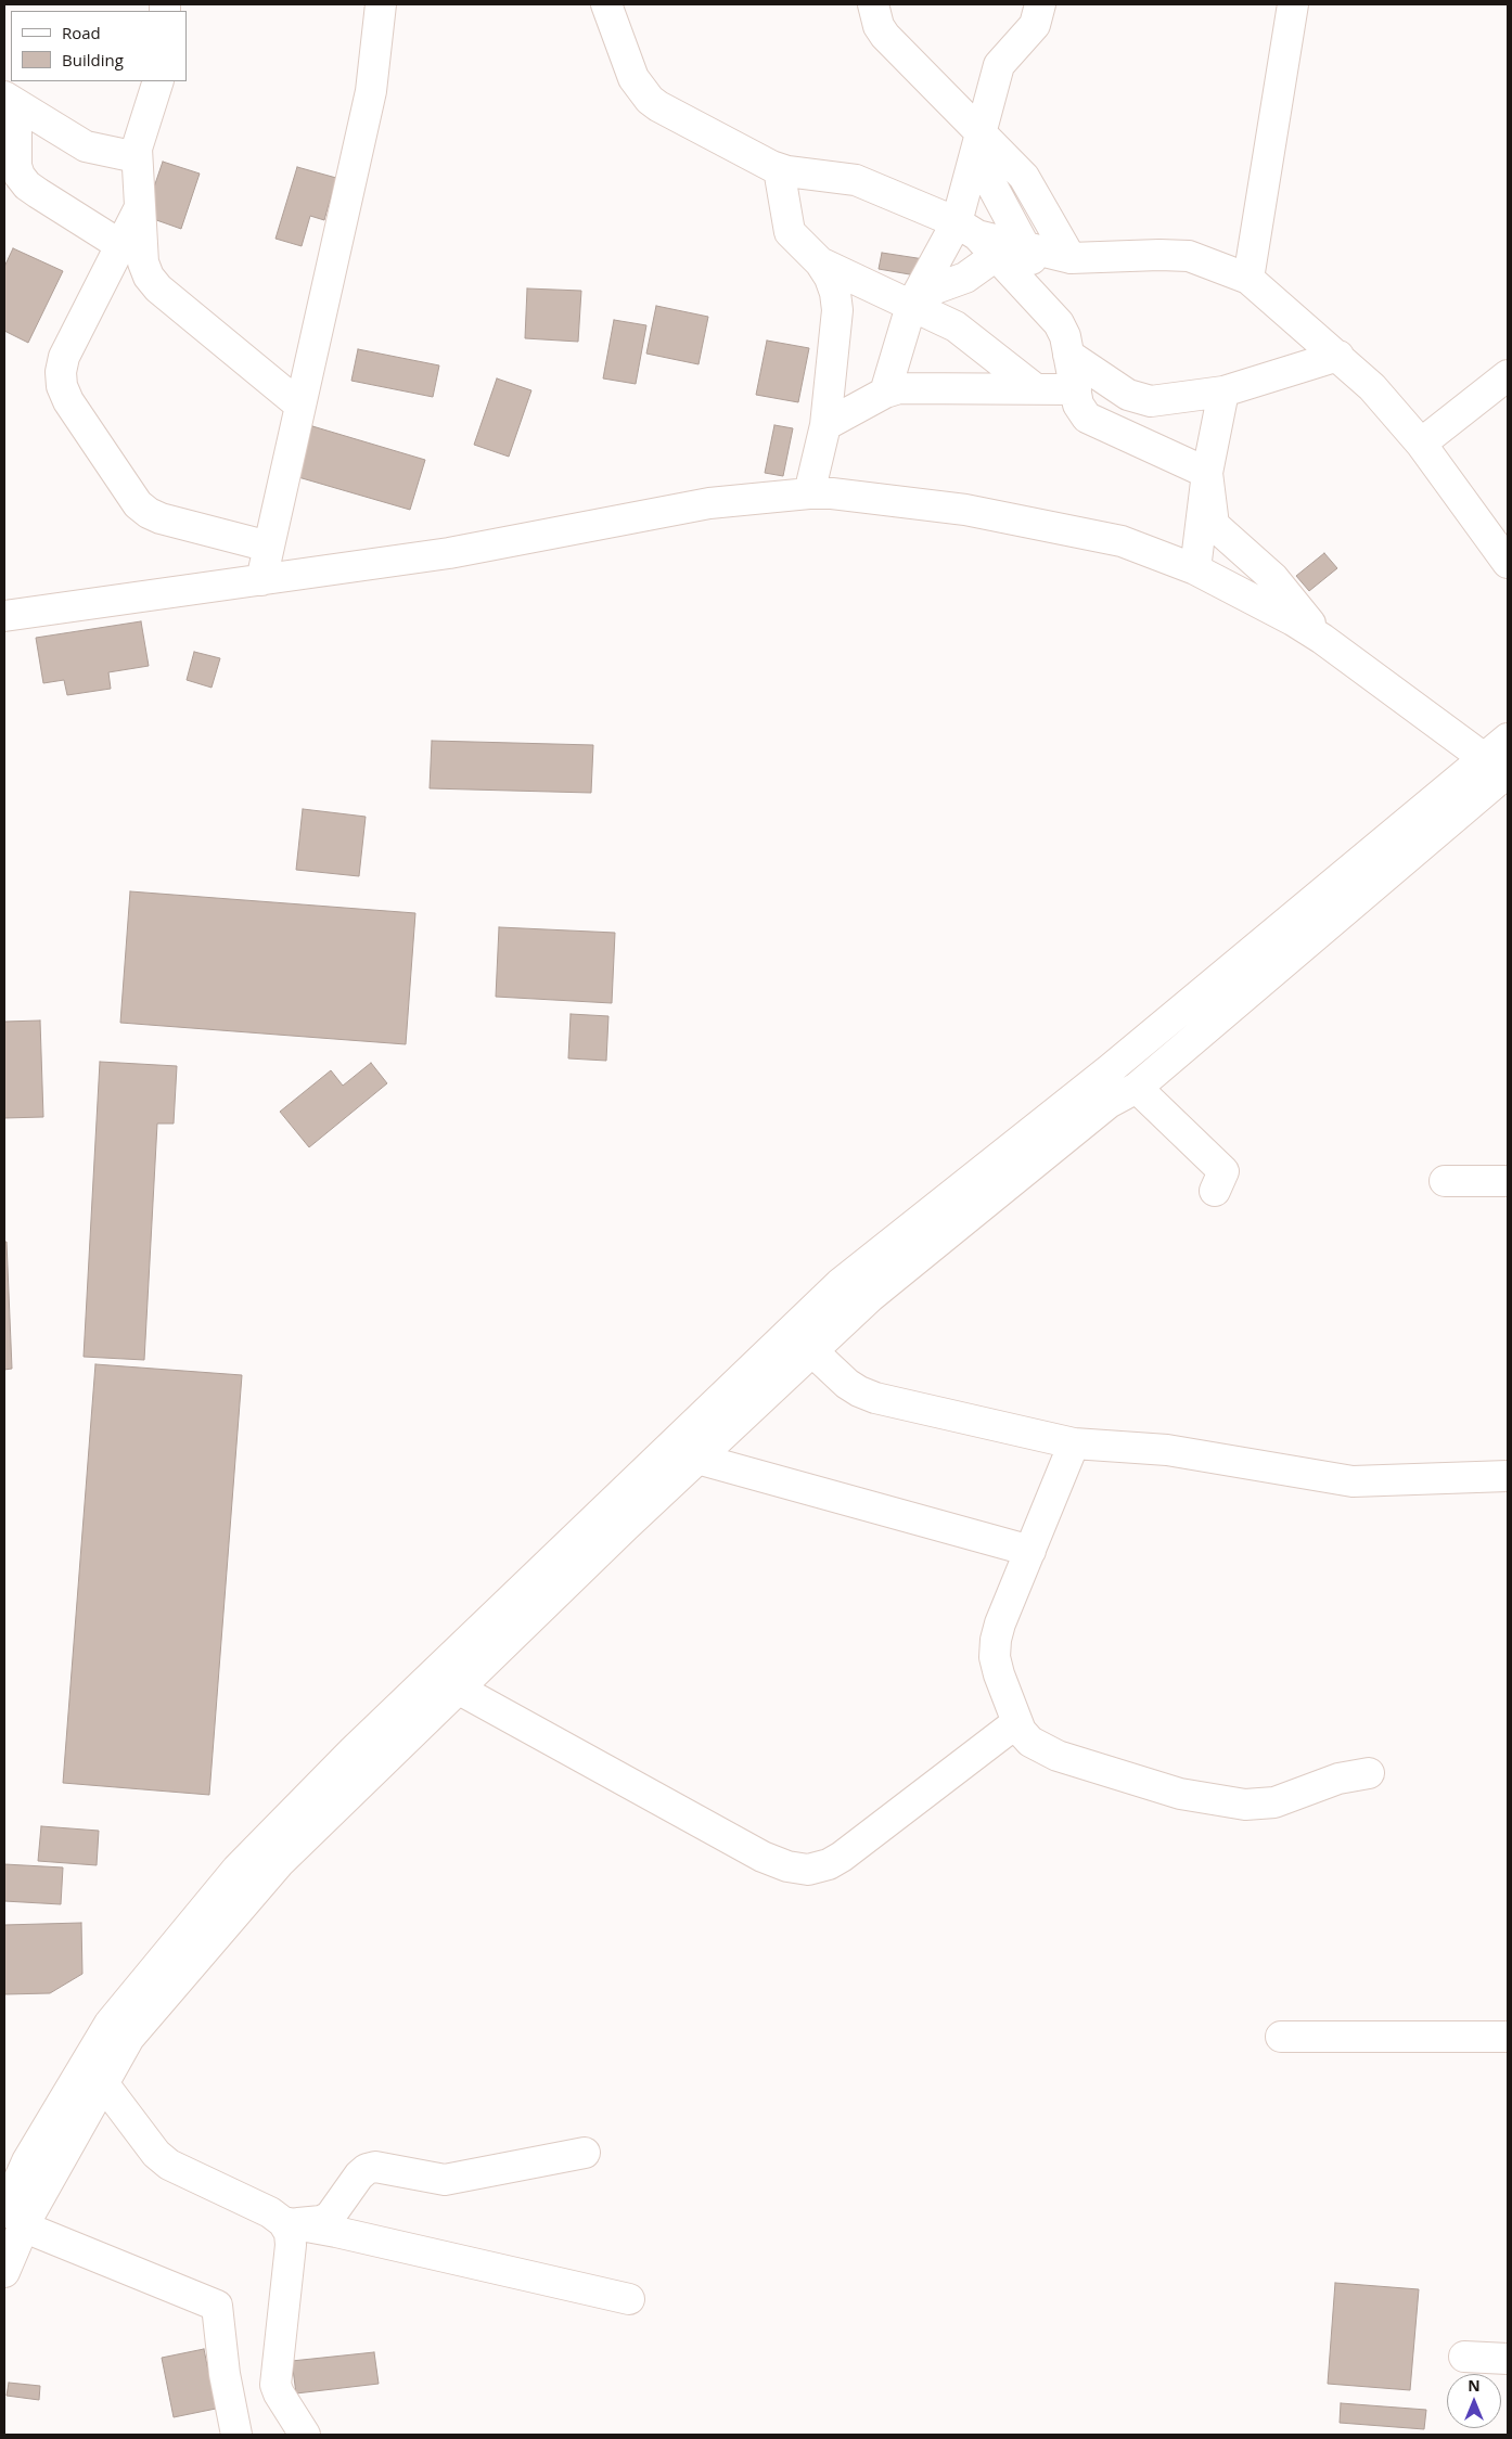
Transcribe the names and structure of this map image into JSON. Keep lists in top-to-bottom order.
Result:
{
  "legend": ["Road", "Building"],
  "north": "top"
}
